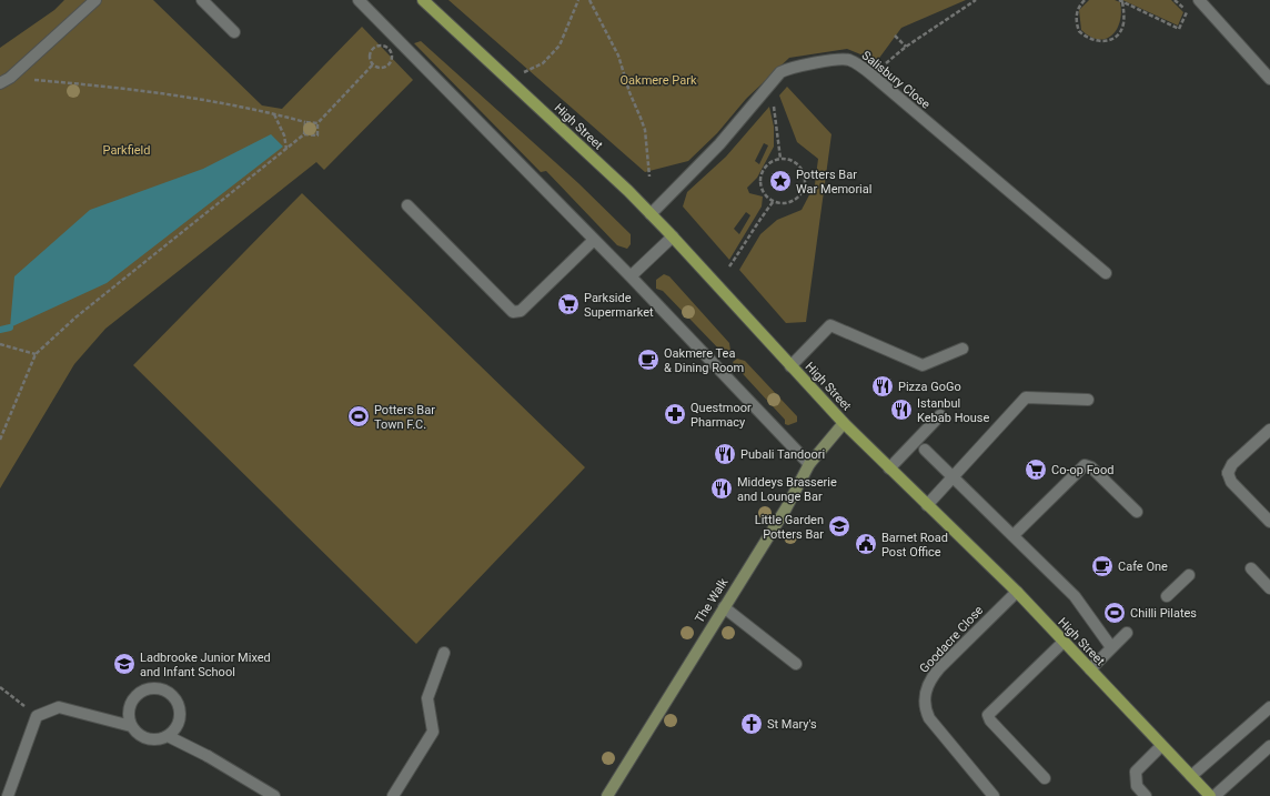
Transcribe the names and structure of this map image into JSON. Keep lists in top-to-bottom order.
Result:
{
  "streets": {
    "main road": ["High Street"],
    "street": ["Salisbury Close", "The Walk", "Goodacre Close"]
  },
  "crossings": [
    ["Salisbury Close", "High Street"],
    ["High Street", "The Walk"],
    ["High Street", "Goodacre Close"]
  ],
  "parks": ["Oakmere Park", "Parkfield"],
  "places": {
    "place": ["Potters Bar War Memorial"],
    "supermarket": ["Parkside Supermarket", "Co-op Food"],
    "cafe": ["Oakmere Tea & Dining Room", "Cafe One"],
    "restaurant": [
      "Pizza GoGo",
      "Istanbul Kebab House",
      "Pubali Tandoori",
      "Middeys Brasserie and Lounge Bar"
    ],
    "pharmacy": ["Questmoor Pharmacy"],
    "sports": ["Potters Bar Town F.C.", "Chilli Pilates"],
    "school or university": ["Little Garden Potters Bar", "Ladbrooke Junior Mixed and Infant School"],
    "public building": ["Barnet Road Post Office"],
    "church": ["St Mary's"]
  }
}
